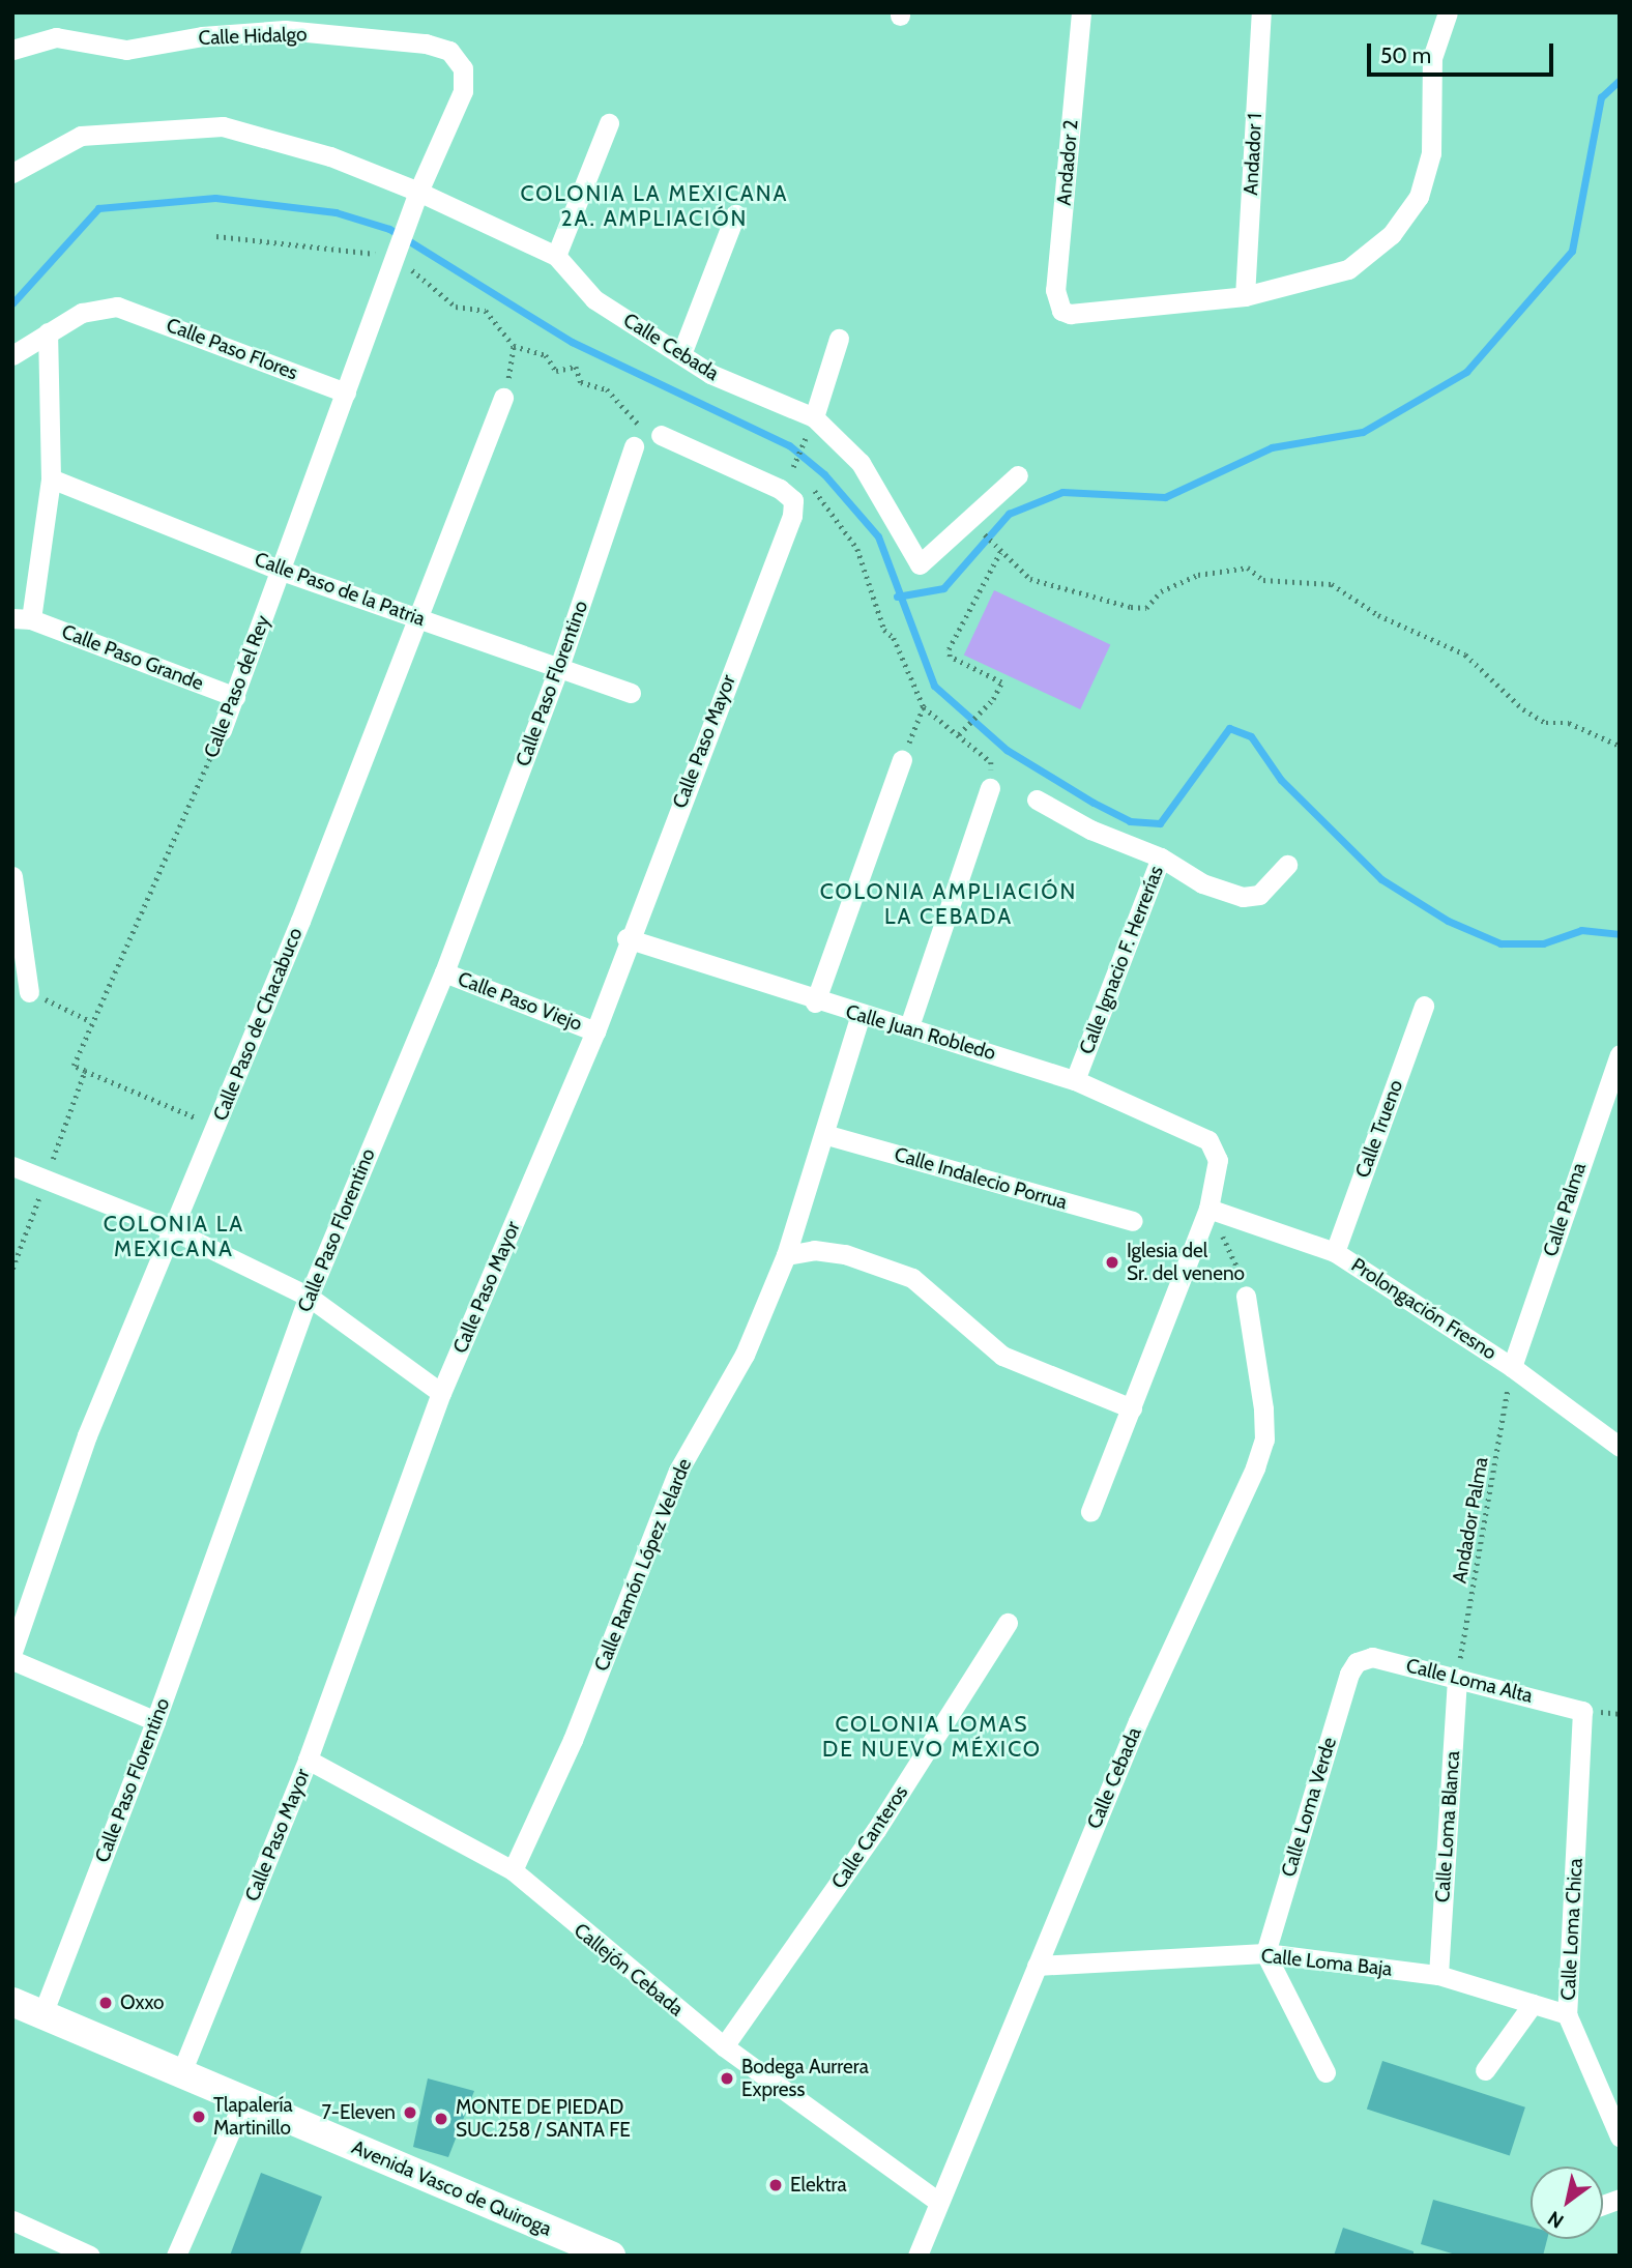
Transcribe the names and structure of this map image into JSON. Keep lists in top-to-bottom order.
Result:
{
  "streets": {
    "main road": ["Avenida Vasco de Quiroga"],
    "street": [
      "Calle Hidalgo",
      "Andador 1",
      "Andador 2",
      "Calle Cebada",
      "Calle Paso Flores",
      "Calle Paso de la Patria",
      "Calle Paso Grande",
      "Calle Paso Florentino",
      "Calle Paso del Rey",
      "Calle Paso Mayor",
      "Calle Ignacio F. Herrerías",
      "Calle Paso Viejo",
      "Calle Paso de Chacabuco",
      "Calle Juan Robledo",
      "Calle Trueno",
      "Calle Indalecio Porrua",
      "Calle Palma",
      "Prolongación Fresno",
      "Calle Ramón López Velarde",
      "Calle Loma Alta",
      "Calle Loma Verde",
      "Calle Loma Blanca",
      "Calle Canteros",
      "Calle Loma Chica",
      "Calle Loma Baja",
      "Callejón Cebada"
    ],
    "path": ["Andador Palma"]
  },
  "crossings": [
    ["Calle Hidalgo", "Calle Paso del Rey"],
    ["Andador 1", "Andador 2"],
    ["Calle Cebada", "Calle Paso del Rey"],
    ["Calle Cebada", "Calle Loma Baja"],
    ["Calle Cebada", "Callejón Cebada"],
    ["Calle Paso Flores", "Calle Paso del Rey"],
    ["Calle Paso de la Patria", "Calle Paso Florentino"],
    ["Calle Paso de la Patria", "Calle Paso del Rey"],
    ["Calle Paso de la Patria", "Calle Paso de Chacabuco"],
    ["Calle Paso Grande", "Calle Paso del Rey"],
    ["Calle Paso Florentino", "Calle Paso Viejo"],
    ["Calle Paso Florentino", "Avenida Vasco de Quiroga"],
    ["Calle Paso Mayor", "Calle Paso Viejo"],
    ["Calle Paso Mayor", "Calle Juan Robledo"],
    ["Calle Paso Mayor", "Callejón Cebada"],
    ["Calle Paso Mayor", "Avenida Vasco de Quiroga"],
    ["Calle Ignacio F. Herrerías", "Calle Juan Robledo"],
    ["Calle Juan Robledo", "Prolongación Fresno"],
    ["Calle Juan Robledo", "Calle Ramón López Velarde"],
    ["Calle Trueno", "Prolongación Fresno"],
    ["Calle Indalecio Porrua", "Calle Ramón López Velarde"],
    ["Calle Palma", "Prolongación Fresno"],
    ["Calle Palma", "Andador Palma"],
    ["Prolongación Fresno", "Andador Palma"],
    ["Andador Palma", "Calle Loma Alta"],
    ["Andador Palma", "Calle Loma Blanca"],
    ["Calle Ramón López Velarde", "Callejón Cebada"],
    ["Calle Loma Alta", "Calle Loma Verde"],
    ["Calle Loma Alta", "Calle Loma Blanca"],
    ["Calle Loma Alta", "Calle Loma Chica"],
    ["Calle Loma Verde", "Calle Loma Baja"],
    ["Calle Loma Blanca", "Calle Loma Baja"],
    ["Calle Canteros", "Callejón Cebada"],
    ["Calle Loma Chica", "Calle Loma Baja"]
  ],
  "districts": [
    "COLONIA LA MEXICANA 2A. AMPLIACIÓN",
    "COLONIA AMPLIACIÓN LA CEBADA",
    "COLONIA LA MEXICANA",
    "COLONIA LOMAS DE NUEVO MÉXICO"
  ],
  "places": [
    "Iglesia del Sr. del veneno",
    "Oxxo",
    "Bodega Aurrera Express",
    "7-Eleven",
    "Tlapalería Martinillo",
    "MONTE DE PIEDAD SUC.258 / SANTA FE",
    "Elektra"
  ],
  "scale_bar": "50 m",
  "north": "bottom left"
}
